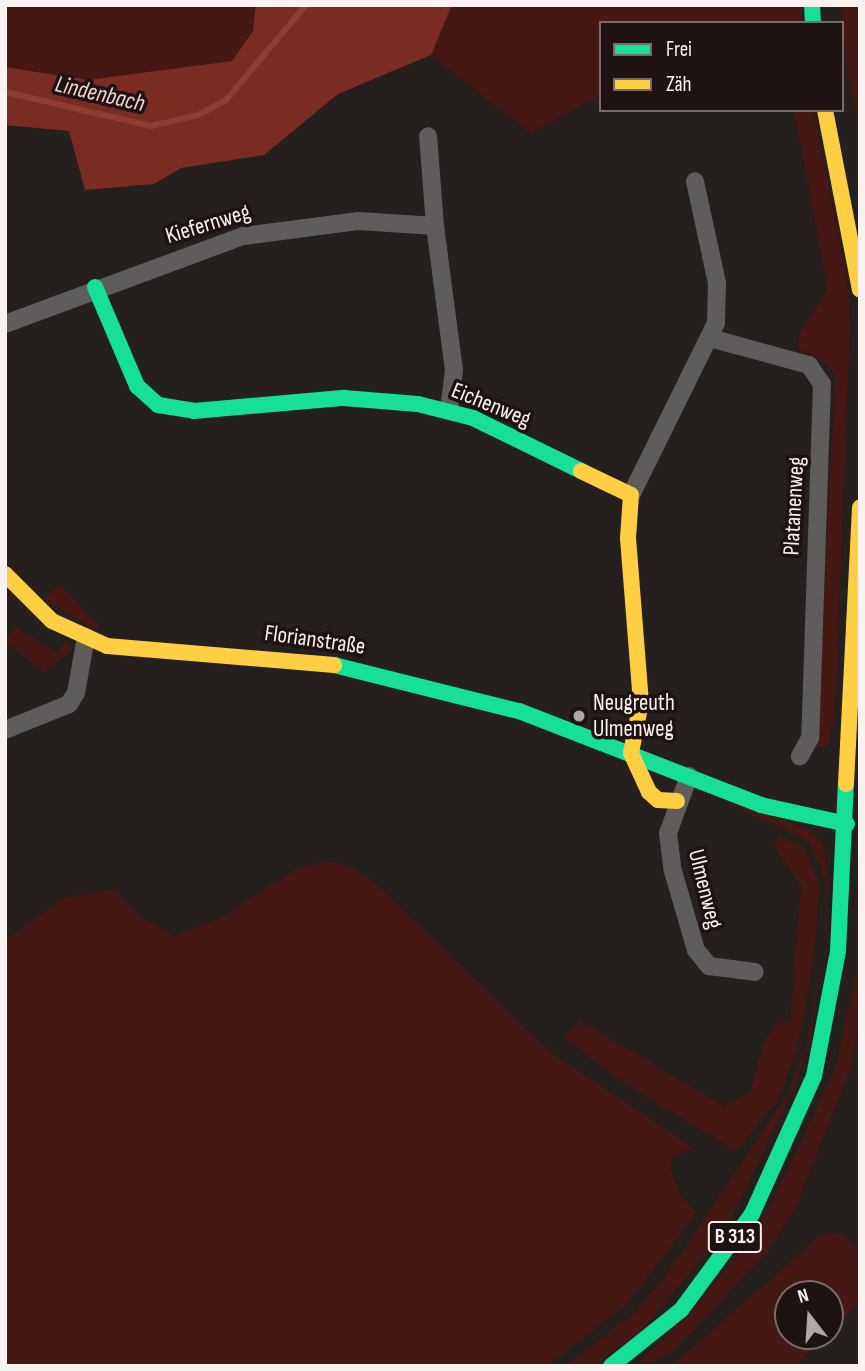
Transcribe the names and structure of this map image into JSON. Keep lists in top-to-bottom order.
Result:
{
  "streets": {
    "street": [
      "Kiefernweg",
      "Eichenweg",
      "Platanenweg",
      "Florianstraße",
      "Ulmenweg",
      "B 313"
    ]
  },
  "crossings": [
    ["Kiefernweg", "Eichenweg"],
    ["Florianstraße", "Ulmenweg"],
    ["Florianstraße", "B 313"]
  ],
  "water": ["Lindenbach"],
  "places": ["Neugreuth Ulmenweg"],
  "legend": ["Frei", "Zäh"],
  "north": "top"
}
